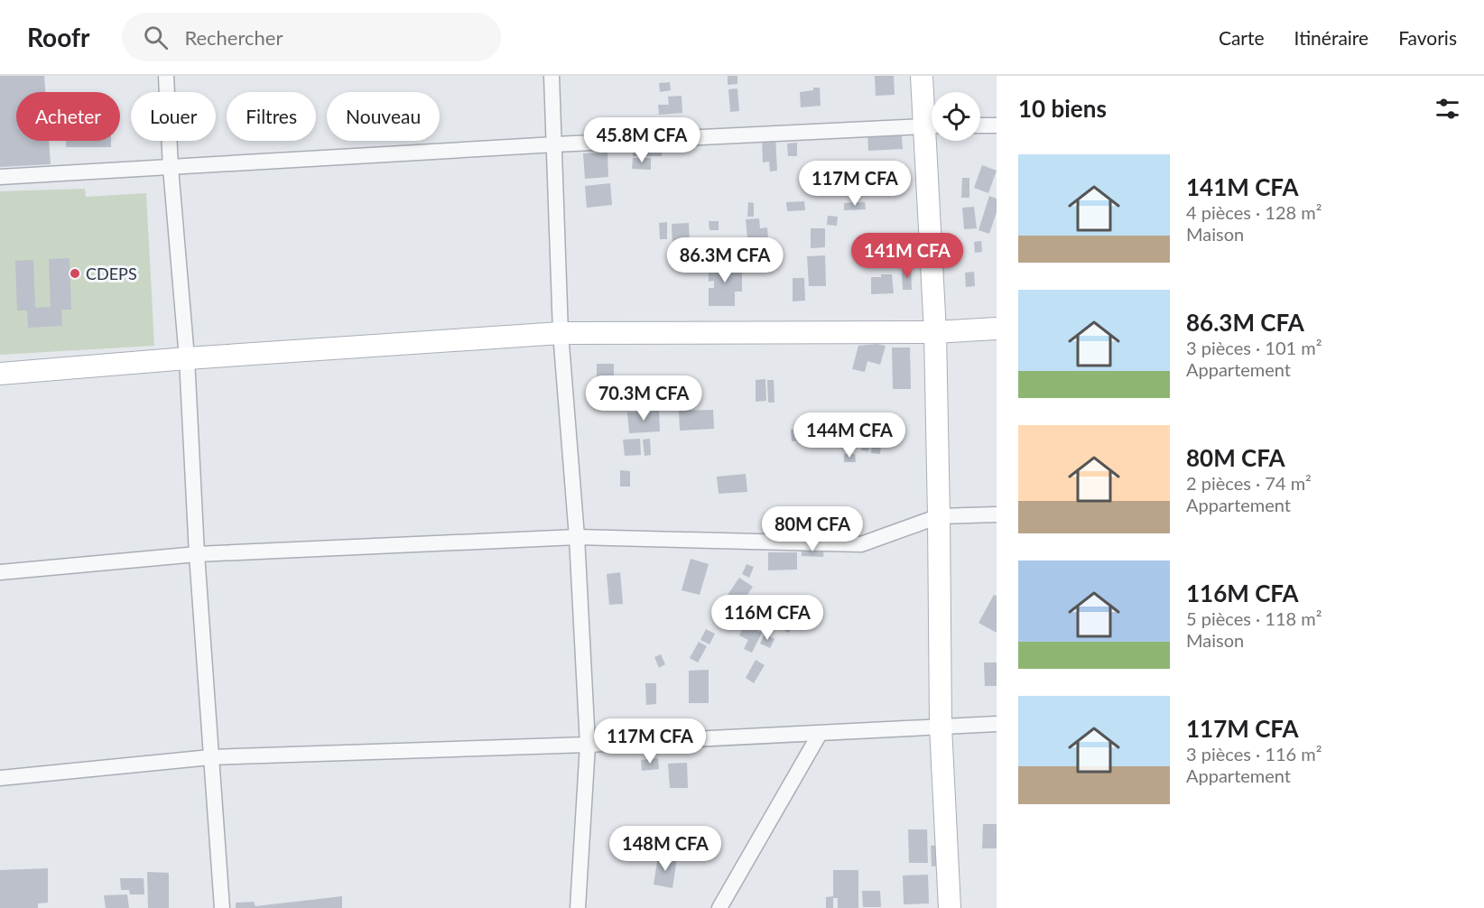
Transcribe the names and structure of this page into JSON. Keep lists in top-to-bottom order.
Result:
{
  "places": ["CDEPS"],
  "page": {
    "header": "Roofr",
    "search": "Rechercher",
    "nav": ["Carte", "Itinéraire", "Favoris"],
    "heading": "10 biens",
    "chip": [
      "Acheter",
      "Louer",
      "Filtres",
      "Nouveau"
    ],
    "price": [
      "45.8M CFA",
      "117M CFA",
      "141M CFA",
      "86.3M CFA",
      "70.3M CFA",
      "144M CFA",
      "80M CFA",
      "116M CFA",
      "117M CFA",
      "148M CFA"
    ],
    "list": [
      {
        "name": "141M CFA",
        "note": "4 pièces · 128 m² · Maison"
      },
      {
        "name": "86.3M CFA",
        "note": "3 pièces · 101 m² · Appartement"
      },
      {
        "name": "80M CFA",
        "note": "2 pièces · 74 m² · Appartement"
      },
      {
        "name": "116M CFA",
        "note": "5 pièces · 118 m² · Maison"
      },
      {
        "name": "117M CFA",
        "note": "3 pièces · 116 m² · Appartement"
      }
    ]
  }
}
